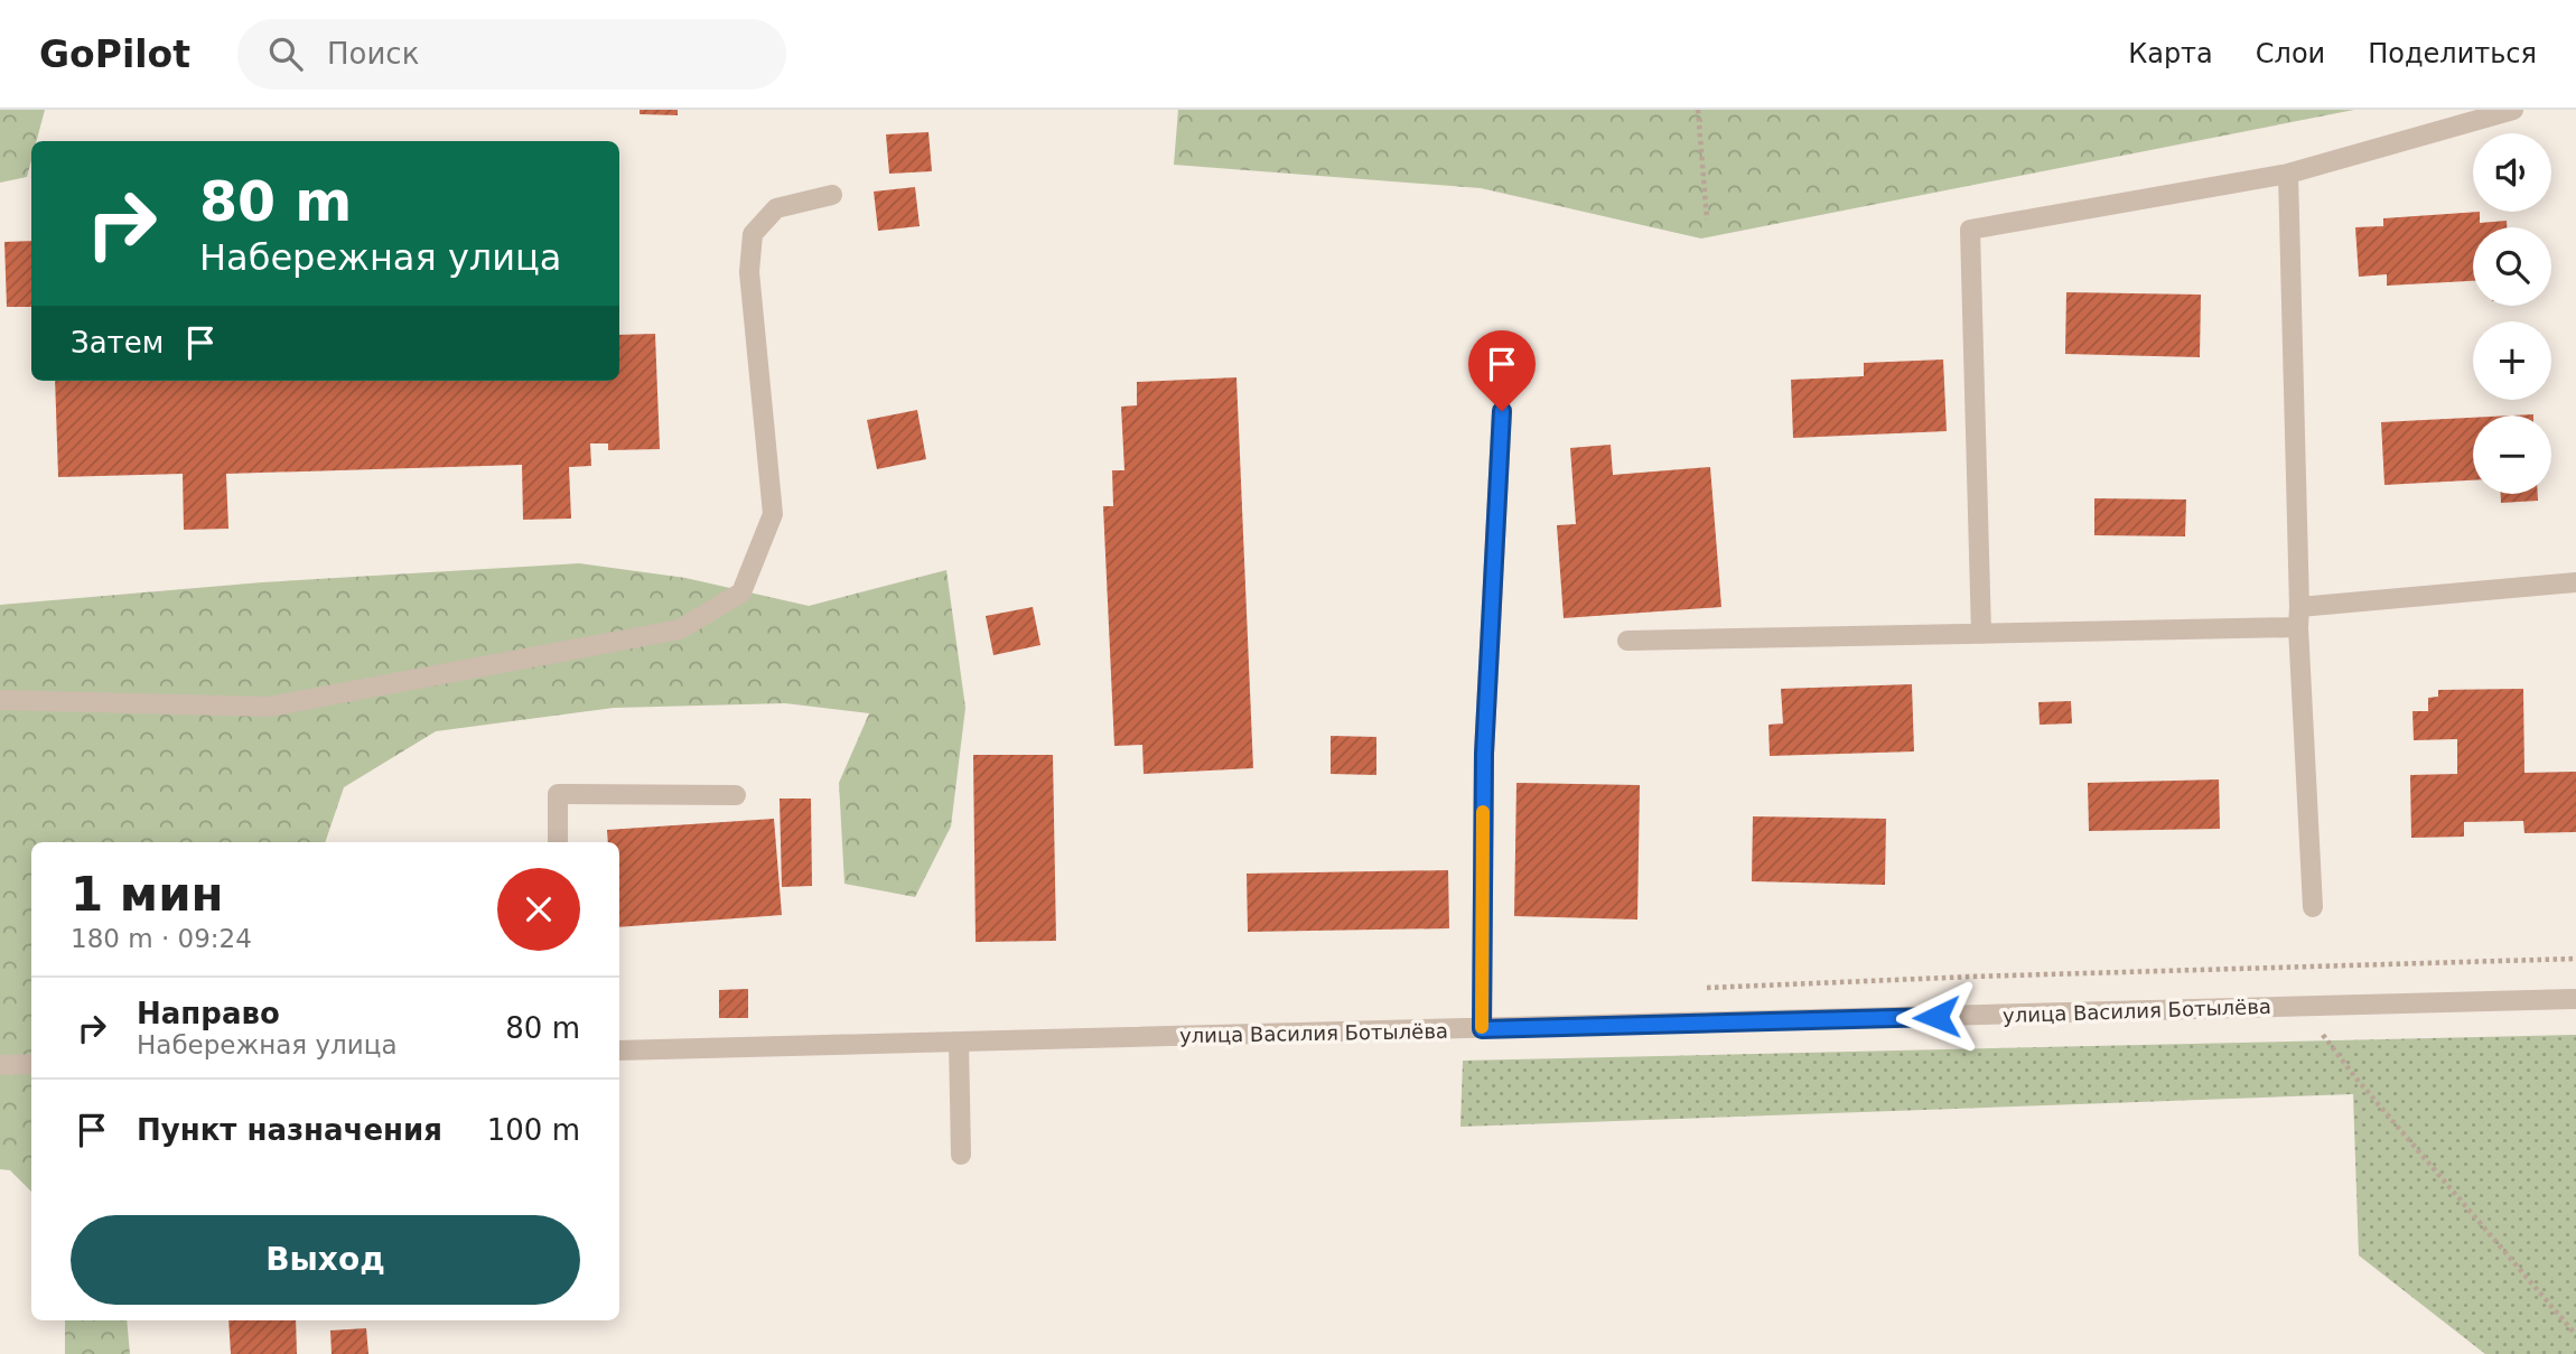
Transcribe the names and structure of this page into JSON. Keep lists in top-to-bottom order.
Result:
{
  "streets": {
    "street": ["улица Василия Ботылёва"]
  },
  "page": {
    "header": "GoPilot",
    "search": "Поиск",
    "nav": ["Карта", "Слои", "Поделиться"],
    "map_buttons": ["+", "−"],
    "turn": ["80 m", "Набережная улица"],
    "then": "Затем",
    "heading": ["1 мин", "180 m · 09:24"],
    "list": [
      {
        "name": "Направо",
        "note": "Набережная улица",
        "value": "80 m"
      },
      {
        "name": "Пункт назначения",
        "value": "100 m"
      }
    ],
    "buttons": "Выход"
  }
}
